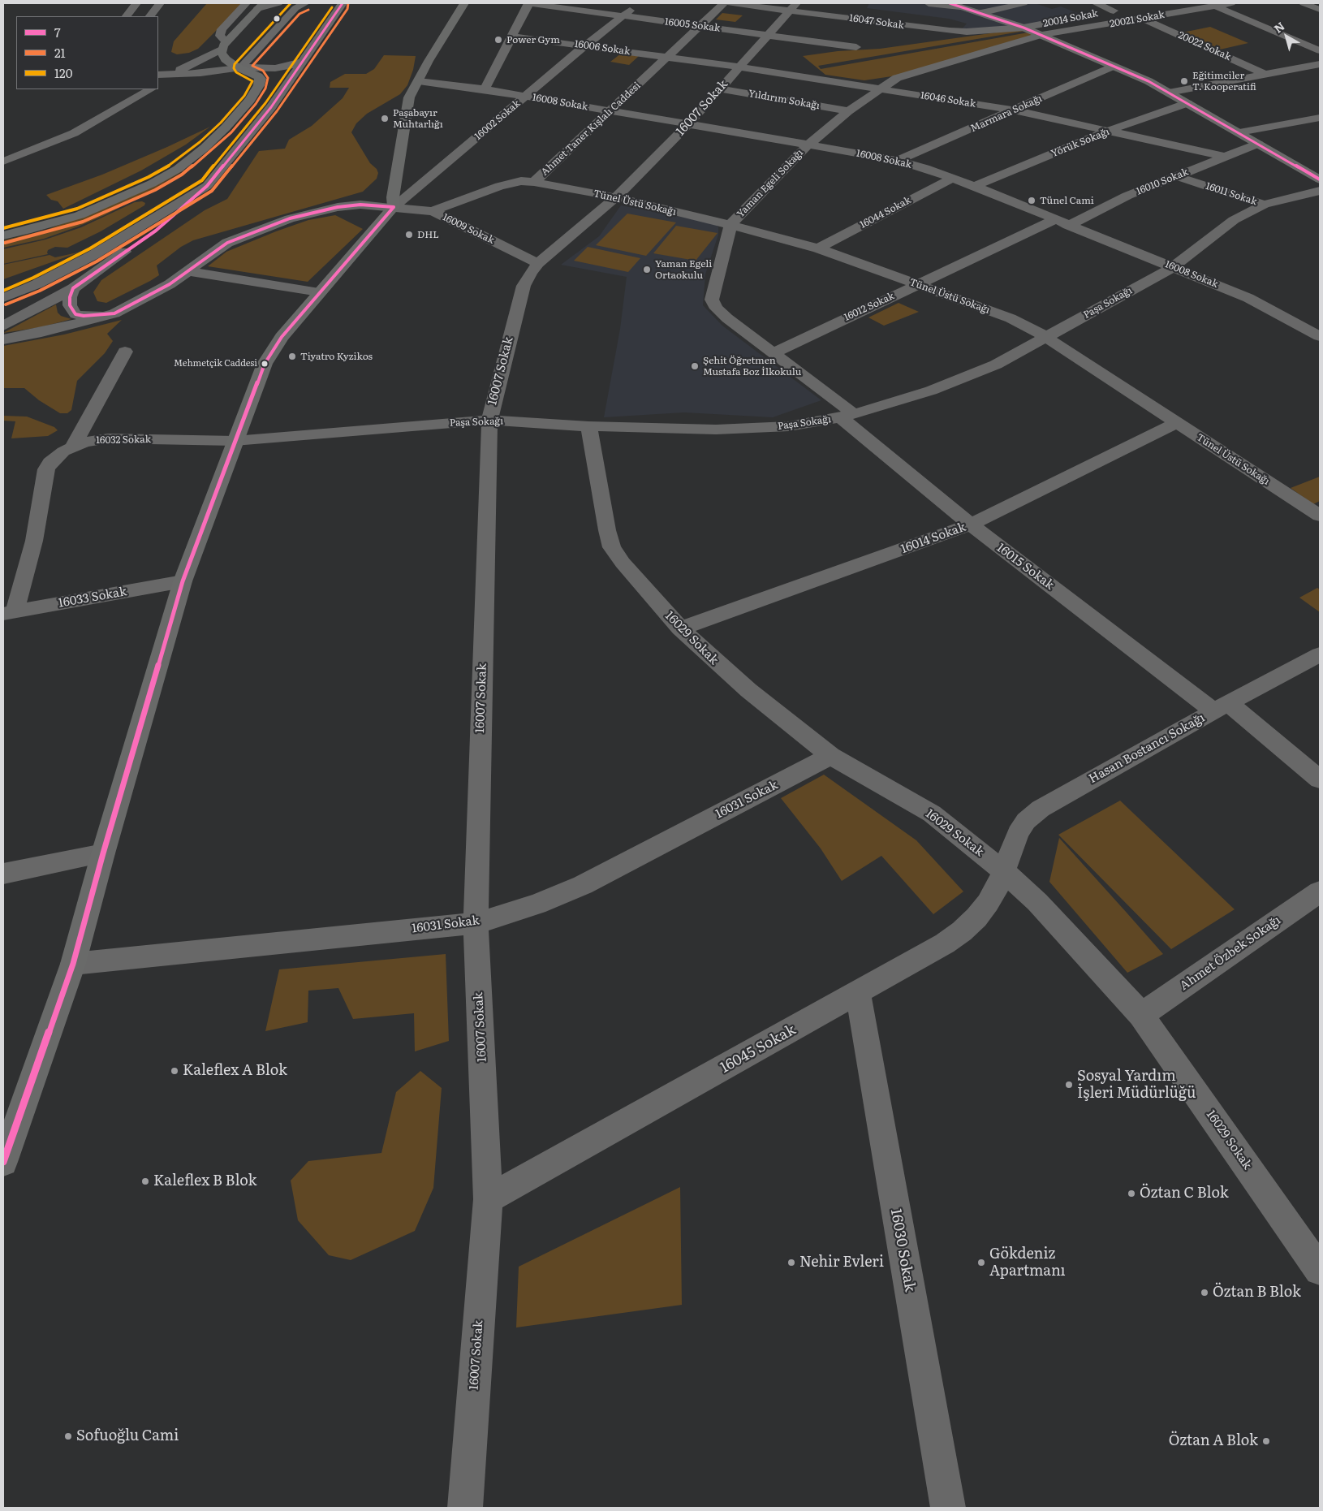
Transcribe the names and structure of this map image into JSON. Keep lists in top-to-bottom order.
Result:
{
  "streets": {
    "street": [
      "20014 Sokak",
      "20021 Sokak",
      "16047 Sokak",
      "16005 Sokak",
      "20022 Sokak",
      "16006 Sokak",
      "Yıldırım Sokağı",
      "16046 Sokak",
      "16008 Sokak",
      "16007 Sokak",
      "Marmara Sokağı",
      "16002 Sokak",
      "Ahmet Taner Kışlalı Caddesi",
      "Yörük Sokağı",
      "16010 Sokak",
      "Yaman Egeli Sokağı",
      "16011 Sokak",
      "Tünel Üstü Sokağı",
      "16044 Sokak",
      "16009 Sokak",
      "Paşa Sokağı",
      "16012 Sokak",
      "16032 Sokak",
      "16014 Sokak",
      "16015 Sokak",
      "16033 Sokak",
      "16029 Sokak",
      "Hasan Bostancı Sokağı",
      "16031 Sokak",
      "Ahmet Özbek Sokağı",
      "16045 Sokak",
      "16030 Sokak"
    ]
  },
  "crossings": [
    ["20014 Sokak", "16047 Sokak"],
    ["20021 Sokak", "20022 Sokak"],
    ["20021 Sokak", "Yaman Egeli Sokağı"],
    ["16047 Sokak", "16007 Sokak"],
    ["16005 Sokak", "16007 Sokak"],
    ["16005 Sokak", "16002 Sokak"],
    ["16005 Sokak", "Ahmet Taner Kışlalı Caddesi"],
    ["16006 Sokak", "16046 Sokak"],
    ["16006 Sokak", "16002 Sokak"],
    ["16006 Sokak", "Ahmet Taner Kışlalı Caddesi"],
    ["Yıldırım Sokağı", "16007 Sokak"],
    ["Yıldırım Sokağı", "Yaman Egeli Sokağı"],
    ["16046 Sokak", "16007 Sokak"],
    ["16046 Sokak", "Marmara Sokağı"],
    ["16046 Sokak", "Ahmet Taner Kışlalı Caddesi"],
    ["16046 Sokak", "Yörük Sokağı"],
    ["16046 Sokak", "16010 Sokak"],
    ["16046 Sokak", "Yaman Egeli Sokağı"],
    ["16008 Sokak", "16007 Sokak"],
    ["16008 Sokak", "Marmara Sokağı"],
    ["16008 Sokak", "16002 Sokak"],
    ["16008 Sokak", "Ahmet Taner Kışlalı Caddesi"],
    ["16008 Sokak", "Yörük Sokağı"],
    ["16008 Sokak", "16010 Sokak"],
    ["16008 Sokak", "Yaman Egeli Sokağı"],
    ["16008 Sokak", "16044 Sokak"],
    ["16008 Sokak", "Paşa Sokağı"],
    ["16008 Sokak", "16012 Sokak"],
    ["16007 Sokak", "Tünel Üstü Sokağı"],
    ["16007 Sokak", "16009 Sokak"],
    ["16007 Sokak", "Paşa Sokağı"],
    ["16007 Sokak", "16031 Sokak"],
    ["16007 Sokak", "16045 Sokak"],
    ["16002 Sokak", "16009 Sokak"],
    ["Ahmet Taner Kışlalı Caddesi", "Tünel Üstü Sokağı"],
    ["Ahmet Taner Kışlalı Caddesi", "16009 Sokak"],
    ["16010 Sokak", "16011 Sokak"],
    ["Yaman Egeli Sokağı", "Tünel Üstü Sokağı"],
    ["Yaman Egeli Sokağı", "Paşa Sokağı"],
    ["Yaman Egeli Sokağı", "16012 Sokak"],
    ["Yaman Egeli Sokağı", "16015 Sokak"],
    ["16011 Sokak", "Paşa Sokağı"],
    ["Tünel Üstü Sokağı", "16044 Sokak"],
    ["Tünel Üstü Sokağı", "Paşa Sokağı"],
    ["Tünel Üstü Sokağı", "16012 Sokak"],
    ["Tünel Üstü Sokağı", "16014 Sokak"],
    ["Paşa Sokağı", "16032 Sokak"],
    ["Paşa Sokağı", "16015 Sokak"],
    ["Paşa Sokağı", "16029 Sokak"],
    ["16032 Sokak", "16033 Sokak"],
    ["16014 Sokak", "16015 Sokak"],
    ["16014 Sokak", "16029 Sokak"],
    ["16015 Sokak", "Hasan Bostancı Sokağı"],
    ["16029 Sokak", "Hasan Bostancı Sokağı"],
    ["16029 Sokak", "16031 Sokak"],
    ["16029 Sokak", "Ahmet Özbek Sokağı"],
    ["16029 Sokak", "16045 Sokak"],
    ["Hasan Bostancı Sokağı", "16045 Sokak"],
    ["16045 Sokak", "16030 Sokak"]
  ],
  "places": [
    "Power Gym",
    "Eğitimciler T. Kooperatifi",
    "Paşabayır Muhtarlığı",
    "Tünel Cami",
    "DHL",
    "Yaman Egeli Ortaokulu",
    "Tiyatro Kyzikos",
    "Mehmetçik Caddesi",
    "Şehit Öğretmen Mustafa Boz İlkokulu",
    "Kaleflex A Blok",
    "Sosyal Yardım İşleri Müdürlüğü",
    "Kaleflex B Blok",
    "Öztan C Blok",
    "Nehir Evleri",
    "Gökdeniz Apartmanı",
    "Öztan B Blok",
    "Sofuoğlu Cami",
    "Öztan A Blok"
  ],
  "lines": ["transit line 7", "transit line 21", "transit line 120"],
  "legend": ["7", "21", "120"],
  "north": "top left"
}
